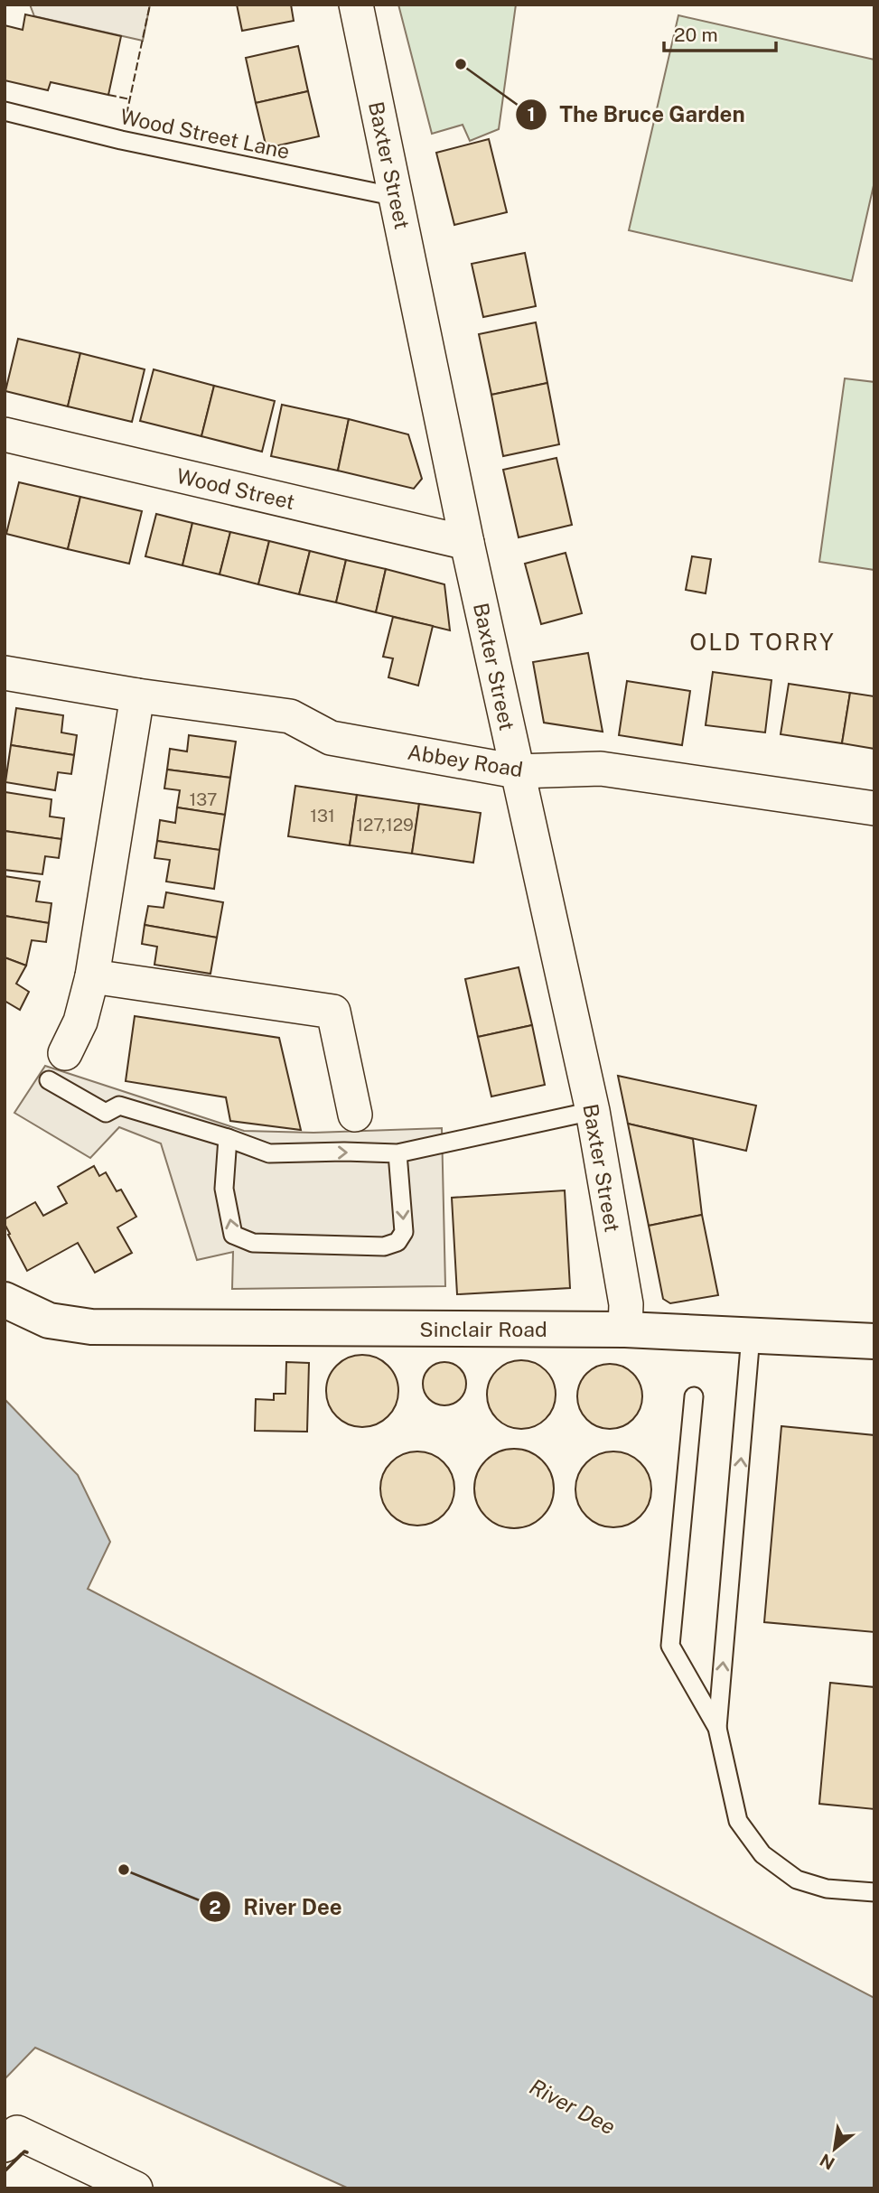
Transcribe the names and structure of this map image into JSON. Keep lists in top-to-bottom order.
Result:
{
  "streets": {
    "street": [
      "Baxter Street",
      "Wood Street",
      "Abbey Road",
      "Sinclair Road"
    ],
    "lane": ["Wood Street Lane"]
  },
  "crossings": [
    ["Wood Street Lane", "Baxter Street"],
    ["Baxter Street", "Wood Street"],
    ["Baxter Street", "Abbey Road"],
    ["Baxter Street", "Sinclair Road"]
  ],
  "districts": ["OLD TORRY"],
  "water": ["River Dee"],
  "places": ["The Bruce Garden", "River Dee"],
  "house_numbers": ["137", "131", "127,129"],
  "scale_bar": "20 m",
  "north": "bottom left"
}
